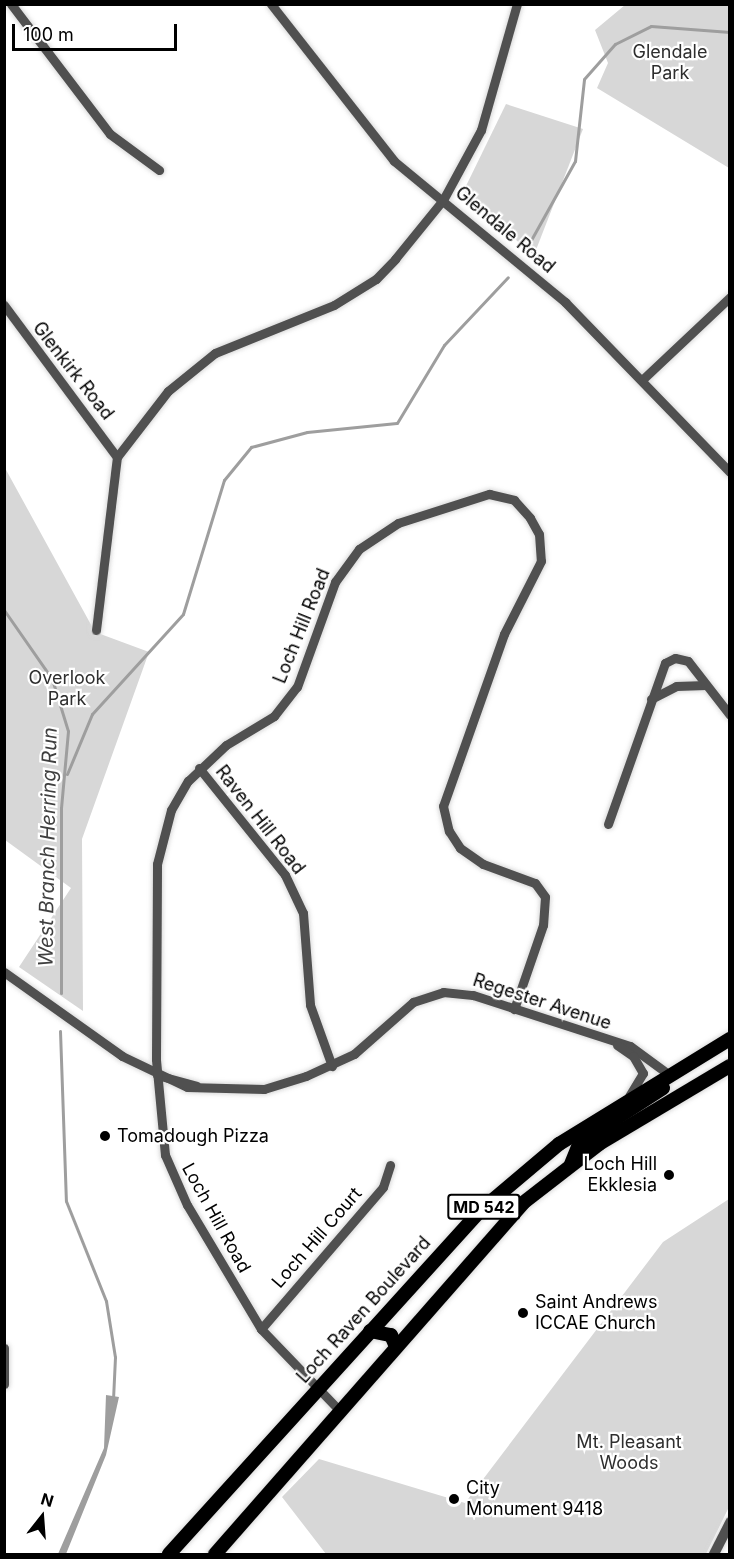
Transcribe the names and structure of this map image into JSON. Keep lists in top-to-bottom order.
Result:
{
  "streets": {
    "main road": ["MD 542", "Loch Raven Boulevard"],
    "street": [
      "Glendale Road",
      "Glenkirk Road",
      "Loch Hill Road",
      "Raven Hill Road",
      "Regester Avenue",
      "Loch Hill Court"
    ]
  },
  "crossings": [
    ["Loch Hill Road", "Raven Hill Road"],
    ["Loch Hill Road", "Regester Avenue"],
    ["Loch Hill Road", "MD 542"],
    ["Loch Hill Road", "Loch Hill Court"],
    ["Loch Hill Road", "Loch Raven Boulevard"],
    ["Raven Hill Road", "Regester Avenue"],
    ["Regester Avenue", "Loch Raven Boulevard"]
  ],
  "water": ["West Branch Herring Run"],
  "parks": ["Glendale Park", "Overlook Park", "Mt. Pleasant Woods"],
  "places": [
    "Tomadough Pizza",
    "Loch Hill Ekklesia",
    "Saint Andrews ICCAE Church",
    "City Monument 9418"
  ],
  "scale_bar": "100 m",
  "north": "top"
}
